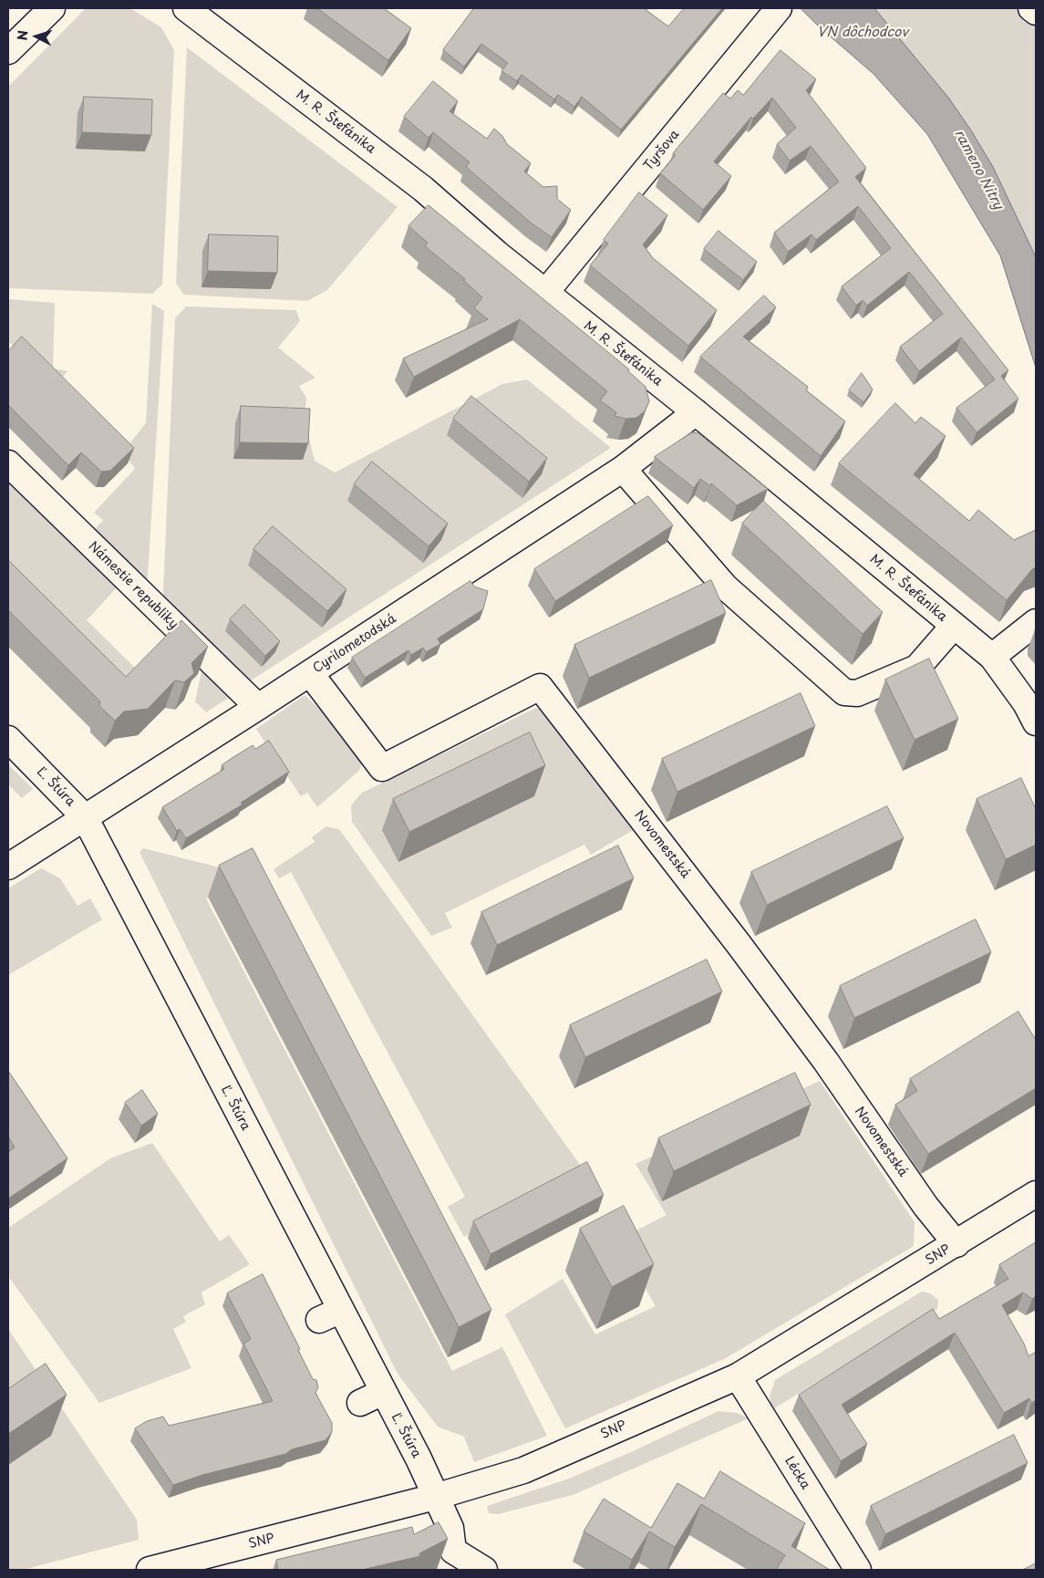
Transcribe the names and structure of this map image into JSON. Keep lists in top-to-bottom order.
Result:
{
  "streets": {
    "street": [
      "M. R. Štefánika",
      "Tyršova",
      "Námestie republiky",
      "Cyrilometodská",
      "Ľ. Štúra",
      "Novomestská",
      "SNP",
      "Lécka"
    ]
  },
  "crossings": [
    ["M. R. Štefánika", "Tyršova"],
    ["M. R. Štefánika", "Cyrilometodská"],
    ["Námestie republiky", "Cyrilometodská"],
    ["Cyrilometodská", "Ľ. Štúra"],
    ["Cyrilometodská", "Novomestská"],
    ["Ľ. Štúra", "SNP"],
    ["Novomestská", "SNP"],
    ["SNP", "Lécka"]
  ],
  "water": ["VN dôchodcov", "rameno Nitry"],
  "north": "left"
}
